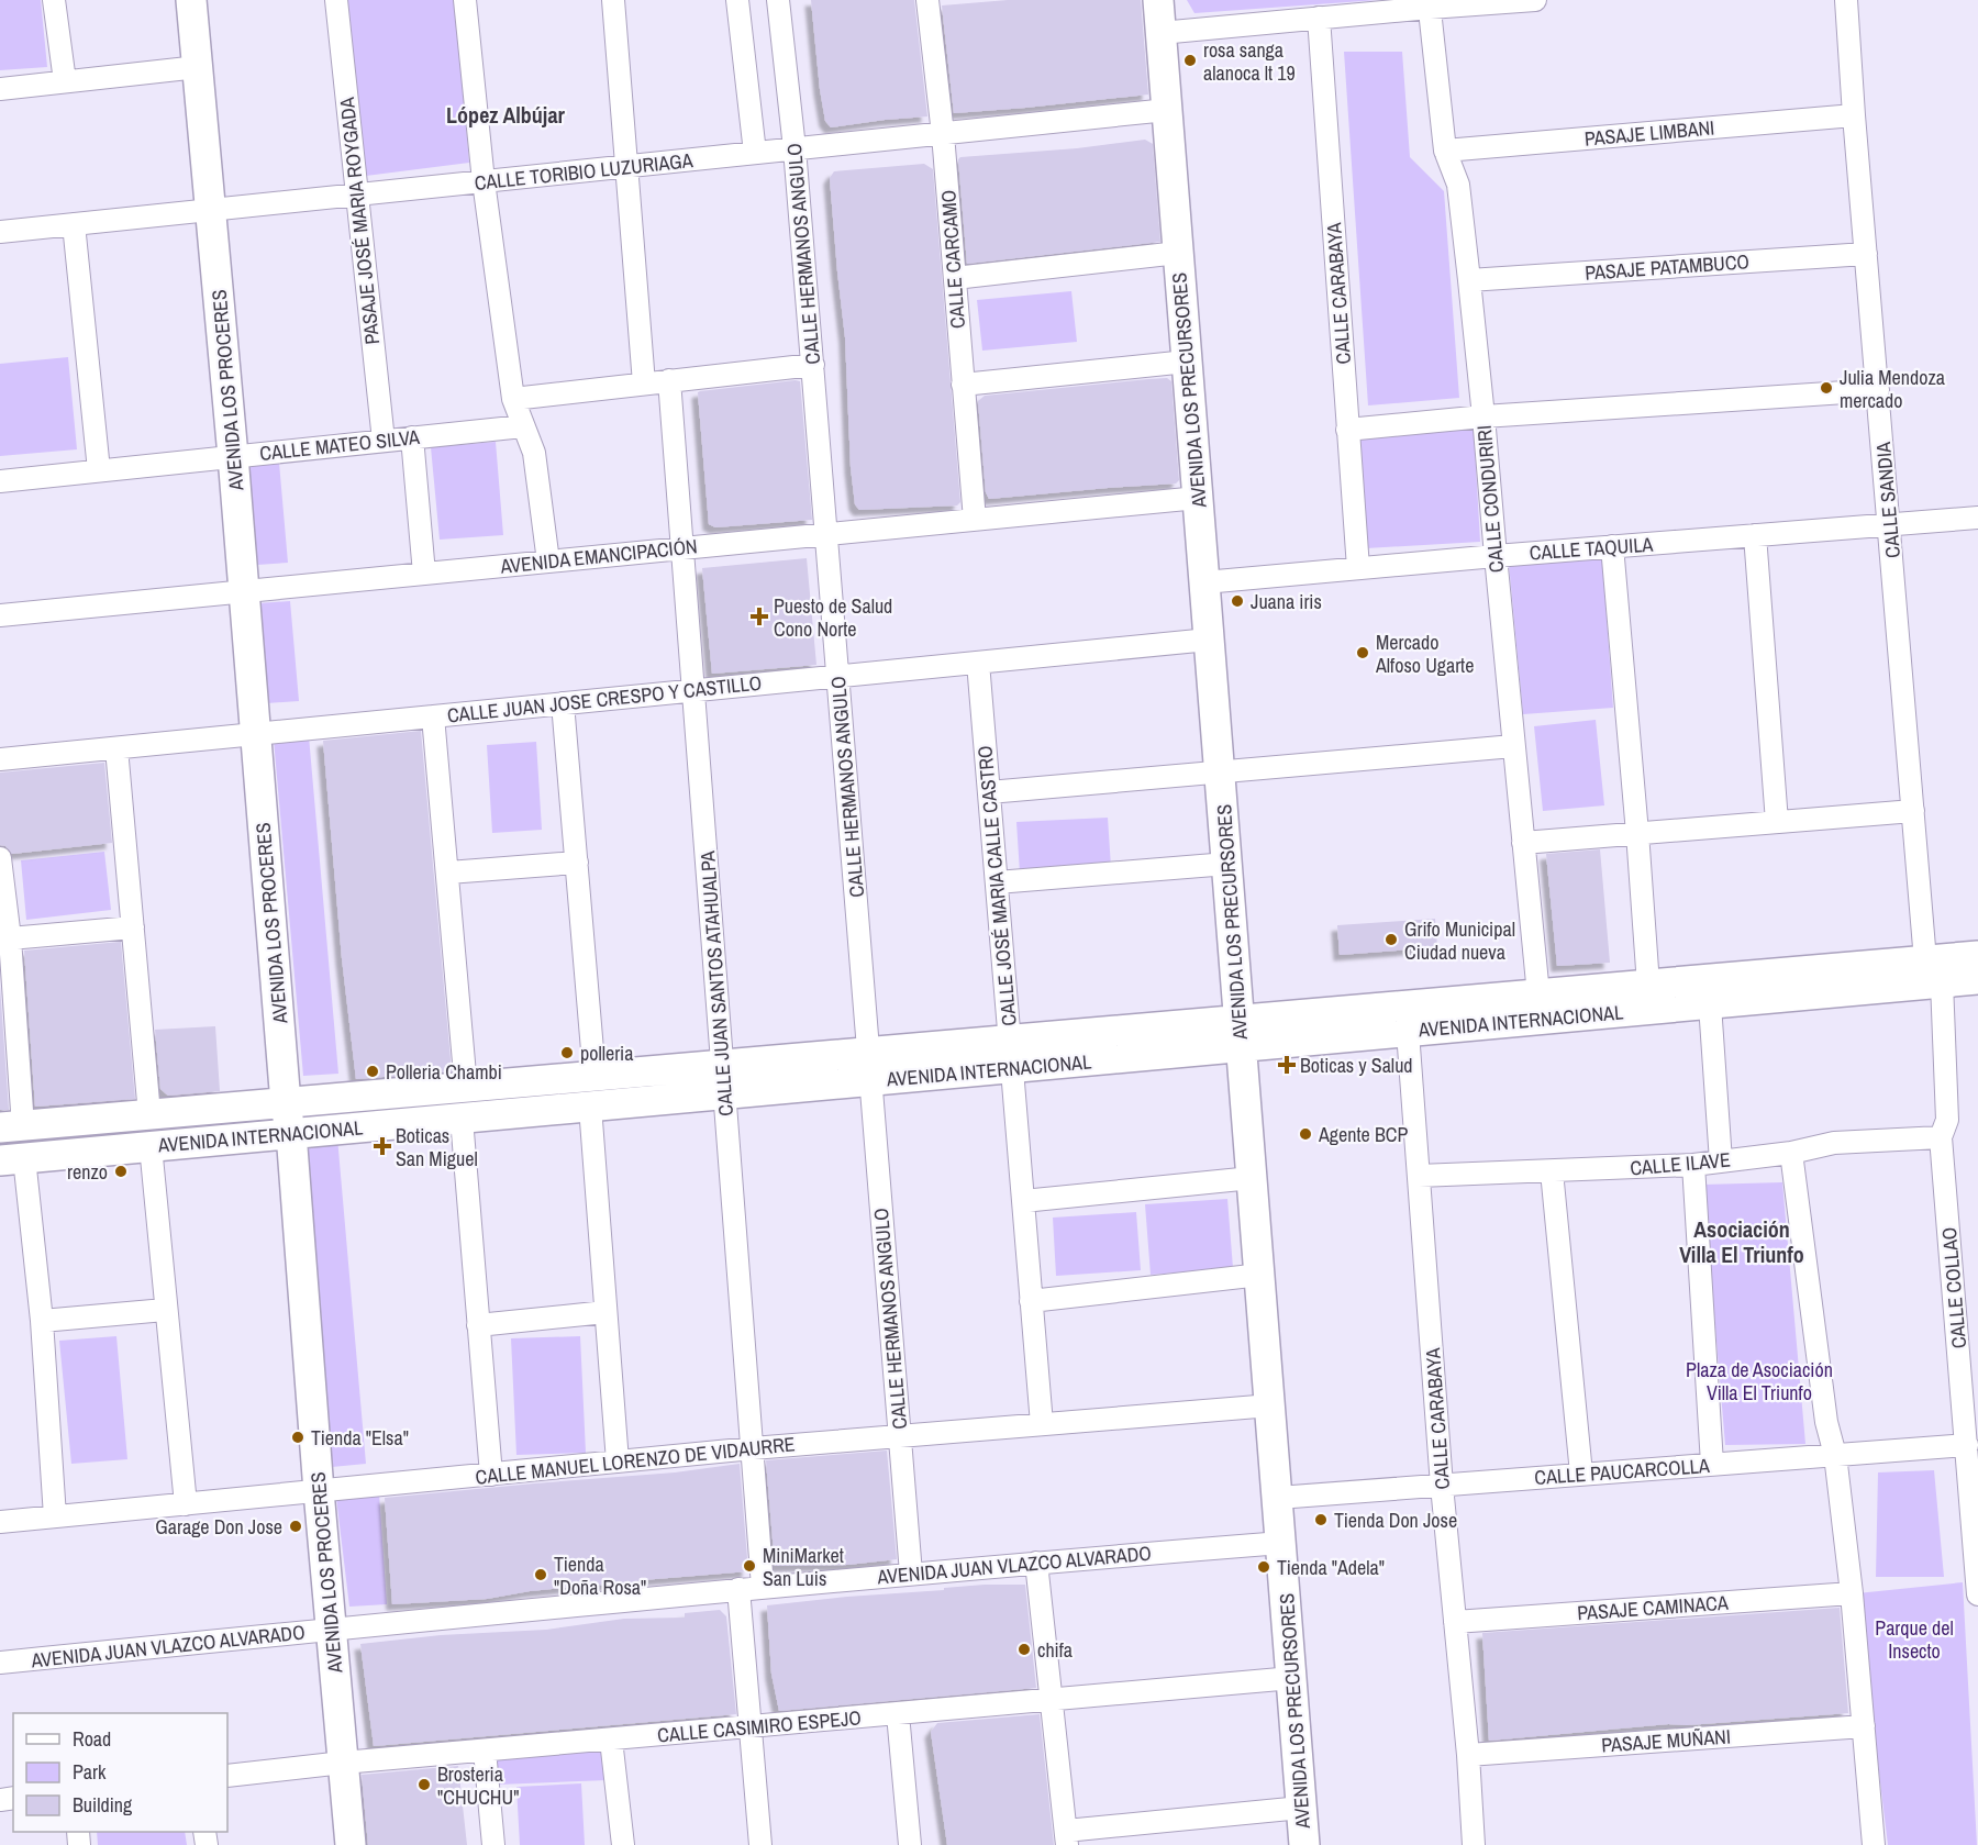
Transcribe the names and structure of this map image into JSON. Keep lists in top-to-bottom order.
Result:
{
  "streets": {
    "street": [
      "PASAJE LIMBANI",
      "CALLE TORIBIO LUZURIAGA",
      "PASAJE JOSÉ MARIA ROYGADA",
      "CALLE HERMANOS ANGULO",
      "CALLE CARCAMO",
      "PASAJE PATAMBUCO",
      "CALLE CARABAYA",
      "AVENIDA LOS PROCERES",
      "AVENIDA LOS PRECURSORES",
      "CALLE MATEO SILVA",
      "CALLE CONDURIRI",
      "CALLE SANDIA",
      "CALLE TAQUILA",
      "AVENIDA EMANCIPACIÓN",
      "CALLE JUAN JOSE CRESPO Y CASTILLO",
      "CALLE JOSÉ MARIA CALLE CASTRO",
      "CALLE JUAN SANTOS ATAHUALPA",
      "AVENIDA INTERNACIONAL",
      "CALLE ILAVE",
      "CALLE COLLAO",
      "CALLE MANUEL LORENZO DE VIDAURRE",
      "CALLE PAUCARCOLLA",
      "AVENIDA JUAN VLAZCO ALVARADO",
      "PASAJE CAMINACA",
      "CALLE CASIMIRO ESPEJO",
      "PASAJE MUÑANI"
    ]
  },
  "crossings": [
    ["PASAJE LIMBANI", "CALLE CONDURIRI"],
    ["PASAJE LIMBANI", "CALLE SANDIA"],
    ["CALLE TORIBIO LUZURIAGA", "PASAJE JOSÉ MARIA ROYGADA"],
    ["CALLE TORIBIO LUZURIAGA", "CALLE HERMANOS ANGULO"],
    ["CALLE TORIBIO LUZURIAGA", "CALLE CARCAMO"],
    ["CALLE TORIBIO LUZURIAGA", "AVENIDA LOS PROCERES"],
    ["CALLE TORIBIO LUZURIAGA", "AVENIDA LOS PRECURSORES"],
    ["PASAJE JOSÉ MARIA ROYGADA", "CALLE MATEO SILVA"],
    ["CALLE HERMANOS ANGULO", "AVENIDA EMANCIPACIÓN"],
    ["CALLE HERMANOS ANGULO", "CALLE JUAN JOSE CRESPO Y CASTILLO"],
    ["CALLE HERMANOS ANGULO", "AVENIDA INTERNACIONAL"],
    ["CALLE HERMANOS ANGULO", "CALLE MANUEL LORENZO DE VIDAURRE"],
    ["CALLE HERMANOS ANGULO", "AVENIDA JUAN VLAZCO ALVARADO"],
    ["CALLE CARCAMO", "AVENIDA EMANCIPACIÓN"],
    ["PASAJE PATAMBUCO", "CALLE CONDURIRI"],
    ["PASAJE PATAMBUCO", "CALLE SANDIA"],
    ["CALLE CARABAYA", "CALLE TAQUILA"],
    ["CALLE CARABAYA", "AVENIDA INTERNACIONAL"],
    ["CALLE CARABAYA", "CALLE ILAVE"],
    ["CALLE CARABAYA", "CALLE PAUCARCOLLA"],
    ["CALLE CARABAYA", "PASAJE CAMINACA"],
    ["CALLE CARABAYA", "PASAJE MUÑANI"],
    ["AVENIDA LOS PROCERES", "CALLE MATEO SILVA"],
    ["AVENIDA LOS PROCERES", "AVENIDA EMANCIPACIÓN"],
    ["AVENIDA LOS PROCERES", "CALLE JUAN JOSE CRESPO Y CASTILLO"],
    ["AVENIDA LOS PROCERES", "AVENIDA INTERNACIONAL"],
    ["AVENIDA LOS PROCERES", "CALLE MANUEL LORENZO DE VIDAURRE"],
    ["AVENIDA LOS PROCERES", "AVENIDA JUAN VLAZCO ALVARADO"],
    ["AVENIDA LOS PROCERES", "CALLE CASIMIRO ESPEJO"],
    ["AVENIDA LOS PRECURSORES", "CALLE TAQUILA"],
    ["AVENIDA LOS PRECURSORES", "AVENIDA EMANCIPACIÓN"],
    ["AVENIDA LOS PRECURSORES", "CALLE JUAN JOSE CRESPO Y CASTILLO"],
    ["AVENIDA LOS PRECURSORES", "AVENIDA INTERNACIONAL"],
    ["AVENIDA LOS PRECURSORES", "CALLE MANUEL LORENZO DE VIDAURRE"],
    ["AVENIDA LOS PRECURSORES", "CALLE PAUCARCOLLA"],
    ["AVENIDA LOS PRECURSORES", "AVENIDA JUAN VLAZCO ALVARADO"],
    ["AVENIDA LOS PRECURSORES", "CALLE CASIMIRO ESPEJO"],
    ["CALLE CONDURIRI", "CALLE TAQUILA"],
    ["CALLE CONDURIRI", "AVENIDA INTERNACIONAL"],
    ["CALLE SANDIA", "CALLE TAQUILA"],
    ["CALLE SANDIA", "AVENIDA INTERNACIONAL"],
    ["CALLE SANDIA", "CALLE COLLAO"],
    ["AVENIDA EMANCIPACIÓN", "CALLE JUAN SANTOS ATAHUALPA"],
    ["CALLE JUAN JOSE CRESPO Y CASTILLO", "CALLE JOSÉ MARIA CALLE CASTRO"],
    ["CALLE JUAN JOSE CRESPO Y CASTILLO", "CALLE JUAN SANTOS ATAHUALPA"],
    ["CALLE JOSÉ MARIA CALLE CASTRO", "AVENIDA INTERNACIONAL"],
    ["CALLE JOSÉ MARIA CALLE CASTRO", "CALLE MANUEL LORENZO DE VIDAURRE"],
    ["CALLE JUAN SANTOS ATAHUALPA", "AVENIDA INTERNACIONAL"],
    ["CALLE JUAN SANTOS ATAHUALPA", "CALLE MANUEL LORENZO DE VIDAURRE"],
    ["CALLE JUAN SANTOS ATAHUALPA", "AVENIDA JUAN VLAZCO ALVARADO"],
    ["AVENIDA INTERNACIONAL", "CALLE COLLAO"],
    ["CALLE ILAVE", "CALLE COLLAO"],
    ["CALLE COLLAO", "CALLE PAUCARCOLLA"]
  ],
  "districts": ["López Albújar", "Asociación Villa El Triunfo"],
  "parks": ["Plaza de Asociación Villa El Triunfo", "Parque del Insecto"],
  "places": {
    "other": [
      "rosa sanga alanoca lt 19",
      "Julia Mendoza mercado",
      "Juana iris",
      "Mercado Alfoso Ugarte",
      "Grifo Municipal Ciudad nueva",
      "polleria",
      "Polleria Chambi",
      "Agente BCP",
      "renzo",
      "Tienda \"Elsa\"",
      "Tienda Don Jose",
      "Garage Don Jose",
      "MiniMarket San Luis",
      "Tienda \"Adela\"",
      "Tienda \"Doña Rosa\"",
      "chifa",
      "Brosteria \"CHUCHU\""
    ],
    "health": ["Puesto de Salud Cono Norte", "Boticas y Salud", "Boticas San Miguel"]
  },
  "legend": ["Road", "Park", "Building"]
}
